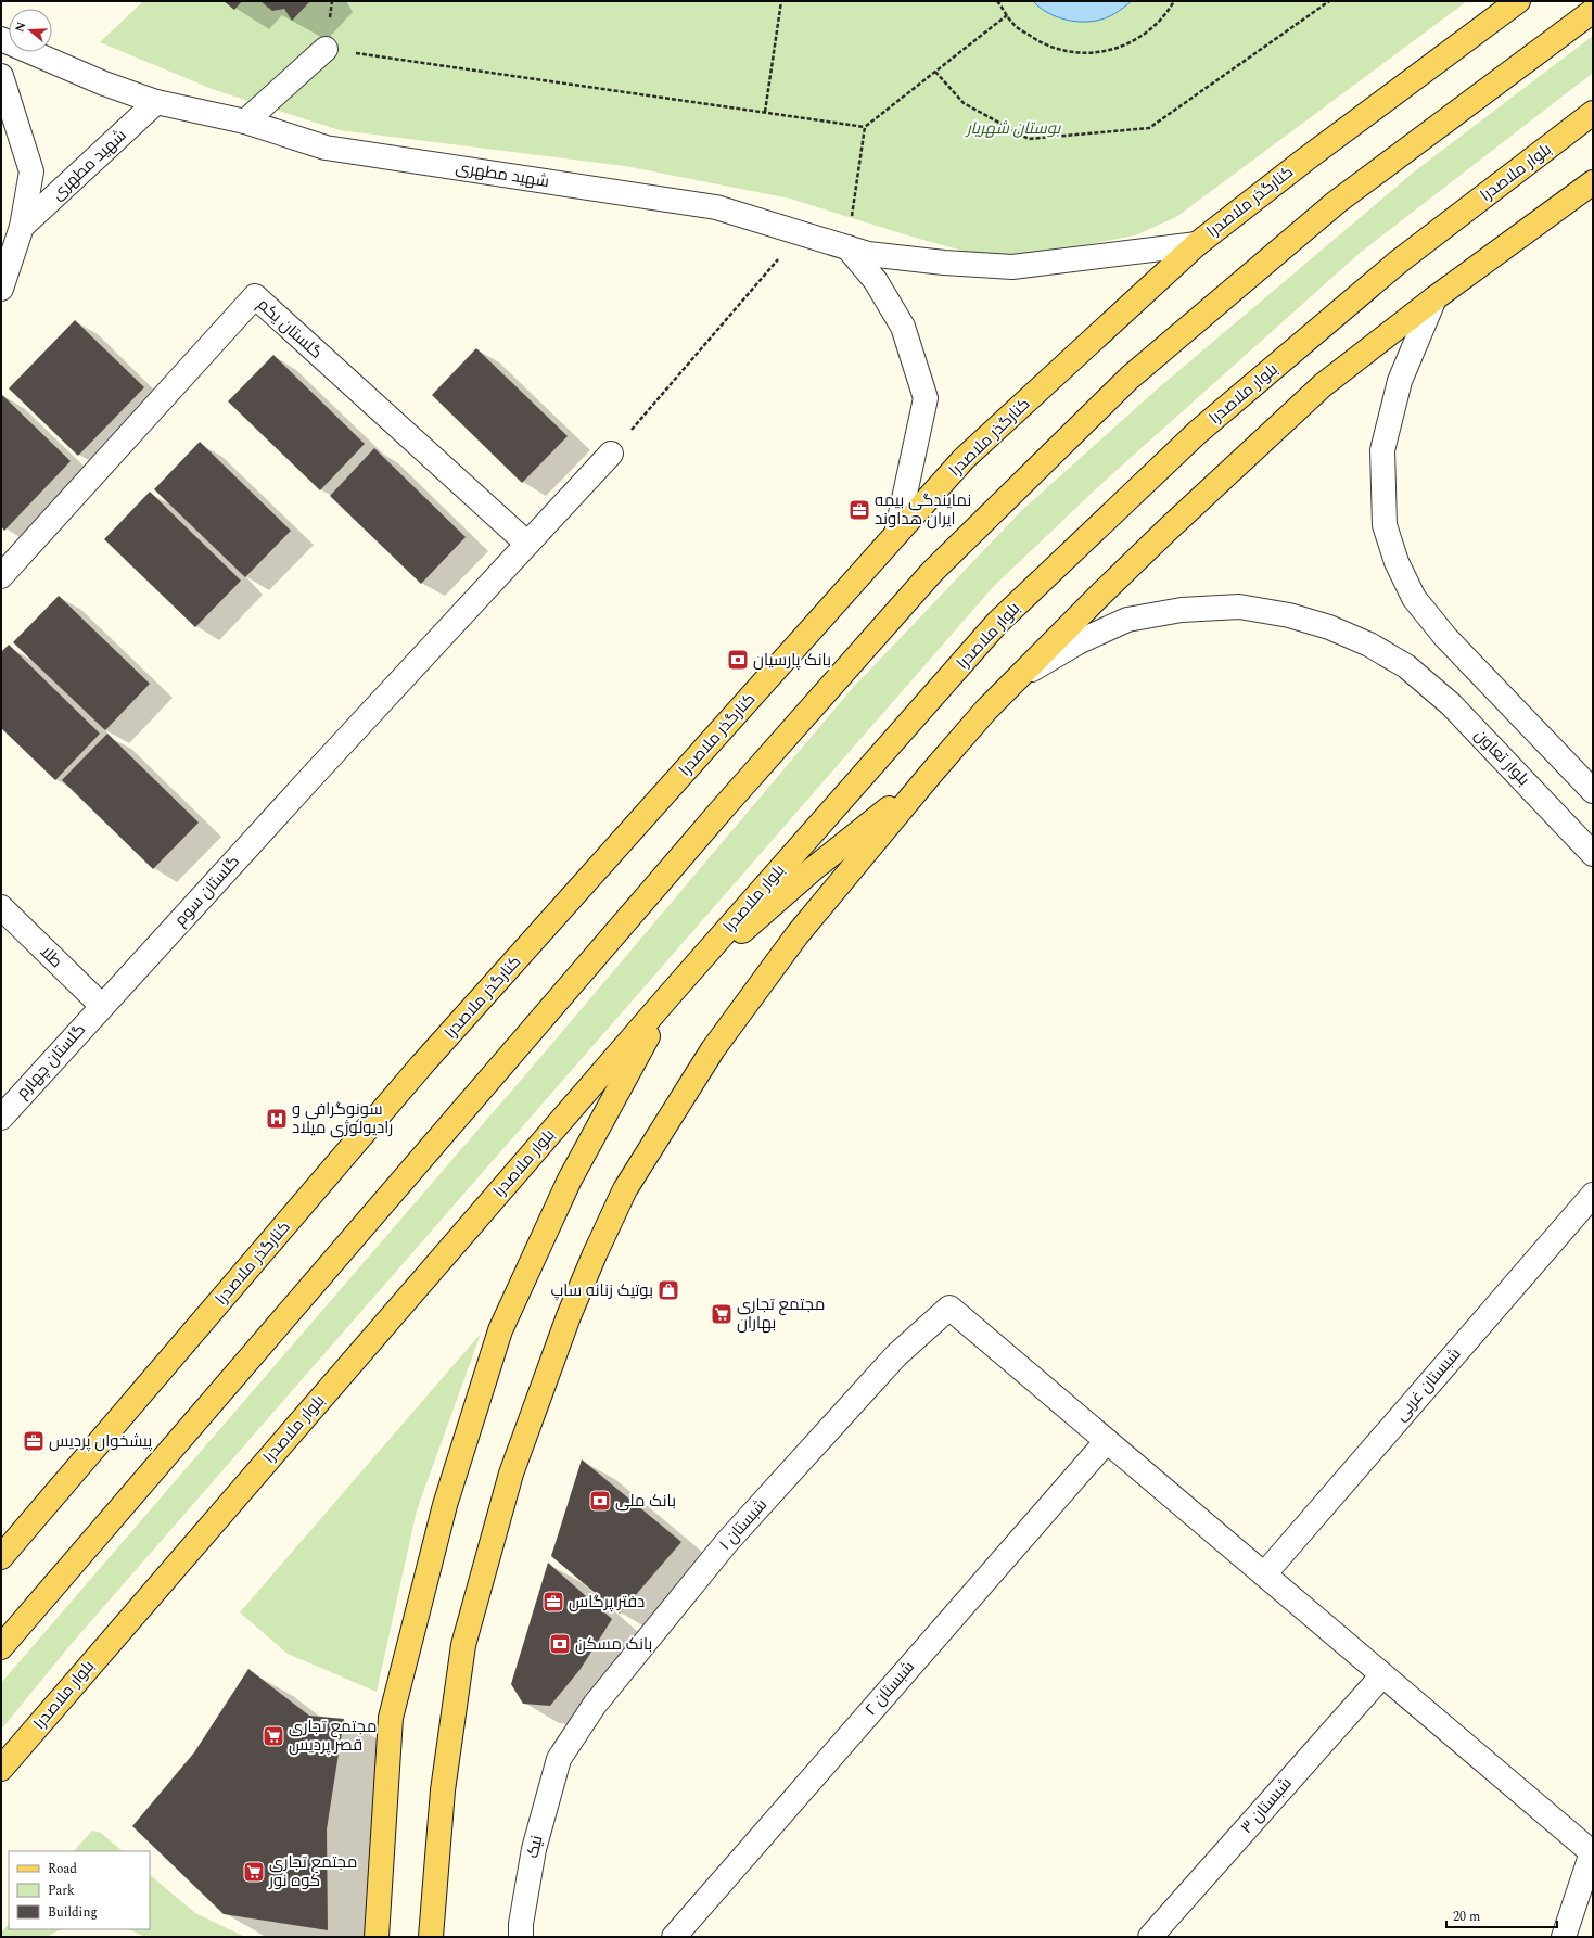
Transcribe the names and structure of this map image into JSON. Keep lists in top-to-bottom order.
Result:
{
  "streets": {
    "main road": ["بلوار ملاصدرا", "کنارگذر ملاصدرا"],
    "street": [
      "شهید مطهری",
      "گلستان یکم",
      "بلوار تعاون",
      "گلستان سوم",
      "طلا",
      "گلستان چهارم",
      "شبستان غربی",
      "شبستان ۱",
      "شبستان ۲",
      "شبستان ۳",
      "نیک"
    ]
  },
  "crossings": [
    ["شهید مطهری", "کنارگذر ملاصدرا"],
    ["گلستان یکم", "گلستان سوم"],
    ["گلستان سوم", "طلا"],
    ["گلستان سوم", "گلستان چهارم"],
    ["طلا", "گلستان چهارم"],
    ["شبستان ۱", "شبستان ۲"],
    ["شبستان ۱", "نیک"]
  ],
  "parks": ["بوستان شهریار"],
  "places": {
    "office": ["نمایندگی بیمه ایران هداوند", "پیشخوان پردیس", "دفتر پرگاس"],
    "bank": ["بانک پارسیان", "بانک ملی", "بانک مسکن"],
    "hospital": ["سونوگرافی و رادیولوژی میلاد"],
    "shop": ["بوتیک زنانه ساپ"],
    "supermarket": ["مجتمع تجاری بهاران", "مجتمع تجاری قصر پردیس", "مجتمع تجاری کوه نور"]
  },
  "legend": ["Road", "Park", "Building"],
  "scale_bar": "20 m",
  "north": "left"
}
